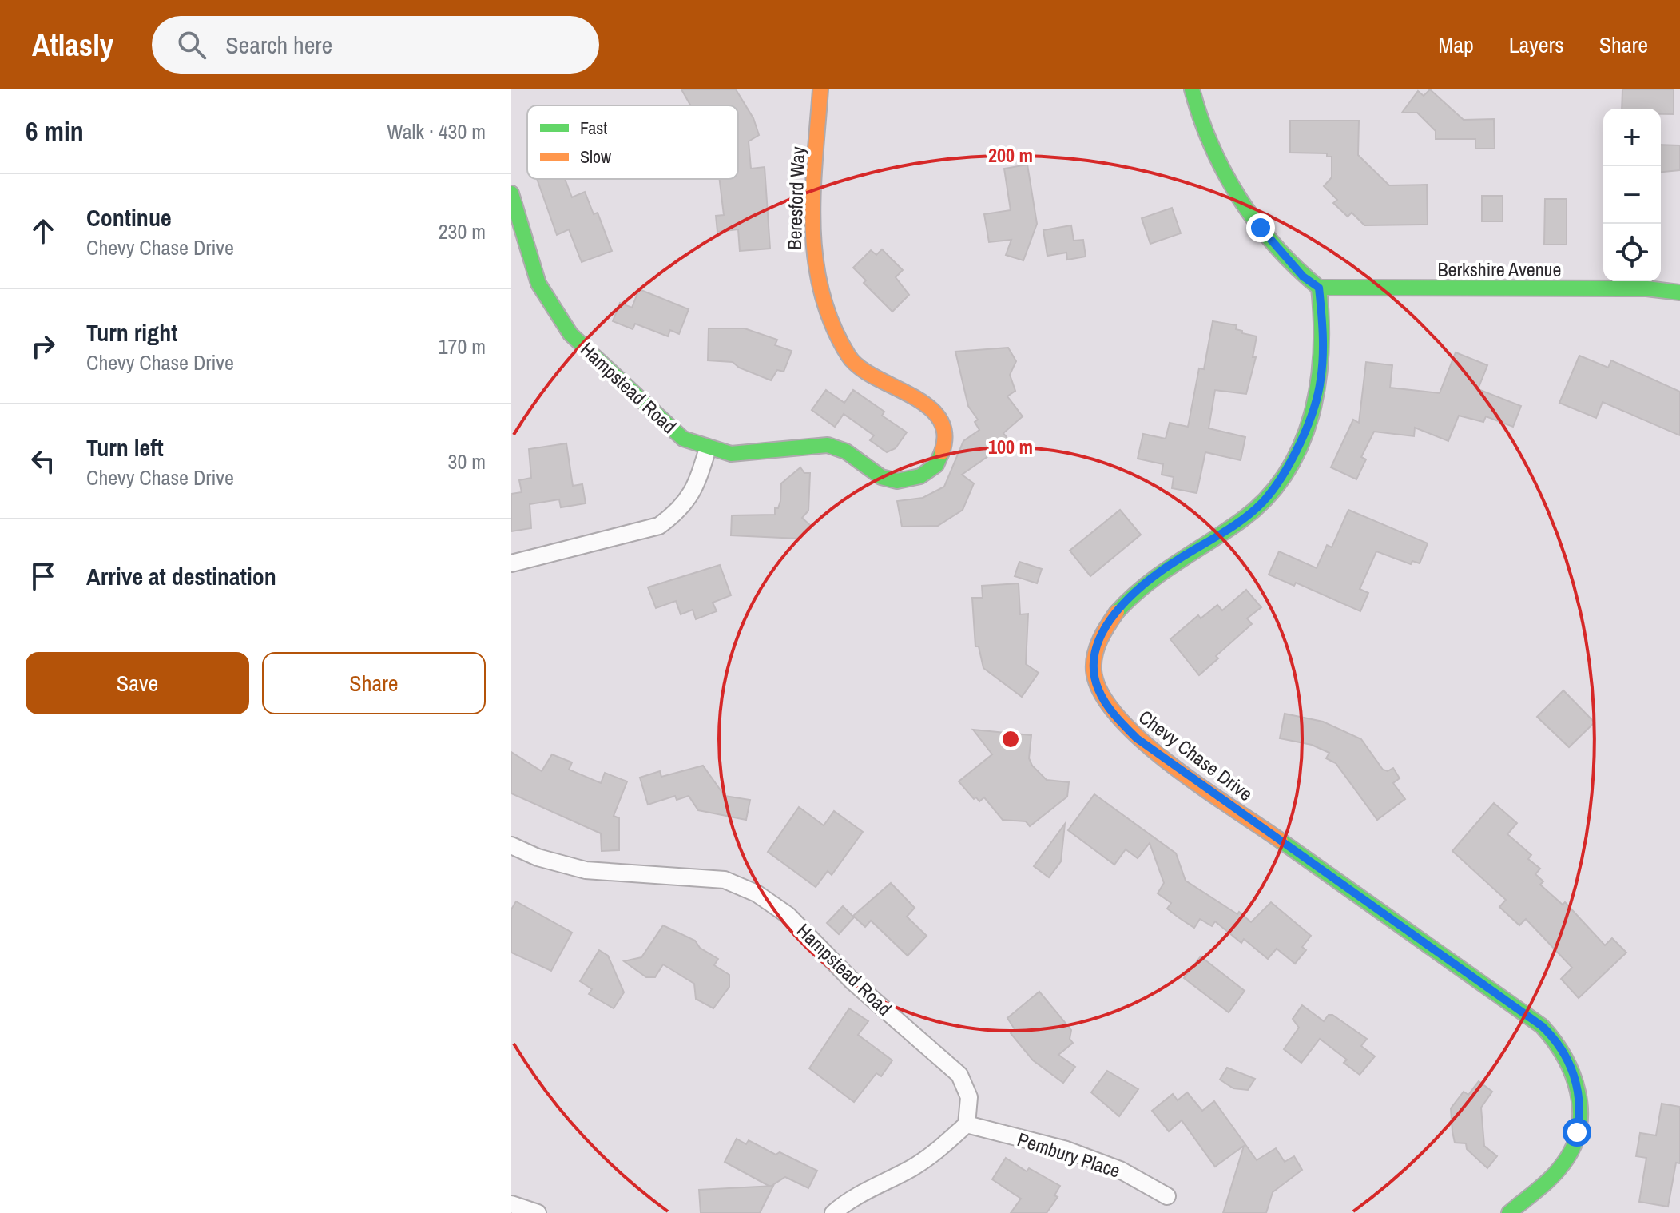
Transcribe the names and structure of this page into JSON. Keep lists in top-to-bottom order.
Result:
{
  "streets": {
    "main road": [
      "Beresford Way",
      "Berkshire Avenue",
      "Hampstead Road",
      "Chevy Chase Drive"
    ],
    "street": ["Pembury Place"]
  },
  "crossings": [
    ["Beresford Way", "Hampstead Road"],
    ["Berkshire Avenue", "Chevy Chase Drive"],
    ["Hampstead Road", "Pembury Place"]
  ],
  "legend": ["Fast", "Slow"],
  "page": {
    "header": "Atlasly",
    "search": "Search here",
    "nav": ["Map", "Layers", "Share"],
    "heading": ["6 min", "Walk · 430 m"],
    "map_buttons": ["+", "−"],
    "list": [
      ["Continue", "Chevy Chase Drive", "230 m"],
      ["Turn right", "Chevy Chase Drive", "170 m"],
      ["Turn left", "Chevy Chase Drive", "30 m"],
      "Arrive at destination"
    ],
    "buttons": ["Save", "Share"]
  },
  "rings": ["200 m", "100 m"]
}
